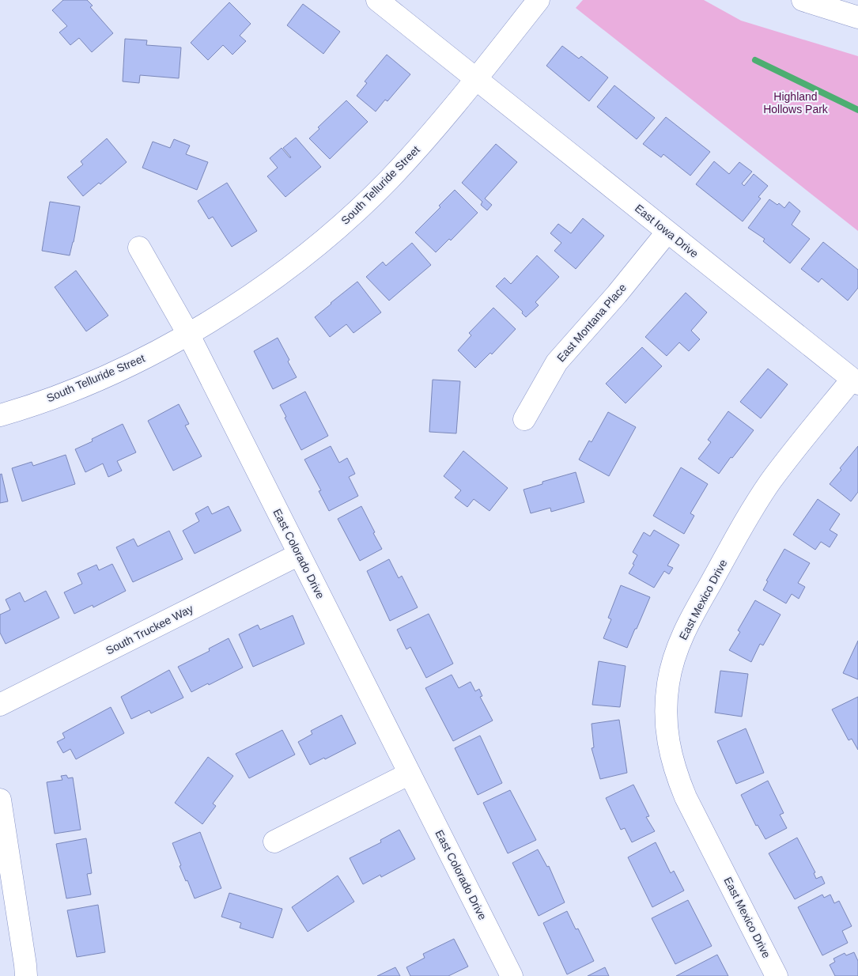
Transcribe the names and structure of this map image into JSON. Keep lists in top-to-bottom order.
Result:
{
  "streets": {
    "street": [
      "South Telluride Street",
      "East Iowa Drive",
      "East Montana Place",
      "East Colorado Drive",
      "East Mexico Drive",
      "South Truckee Way"
    ]
  },
  "crossings": [
    ["South Telluride Street", "East Iowa Drive"],
    ["South Telluride Street", "East Colorado Drive"],
    ["East Iowa Drive", "East Montana Place"],
    ["East Iowa Drive", "East Mexico Drive"],
    ["East Colorado Drive", "South Truckee Way"]
  ],
  "parks": ["Highland Hollows Park"]
}
